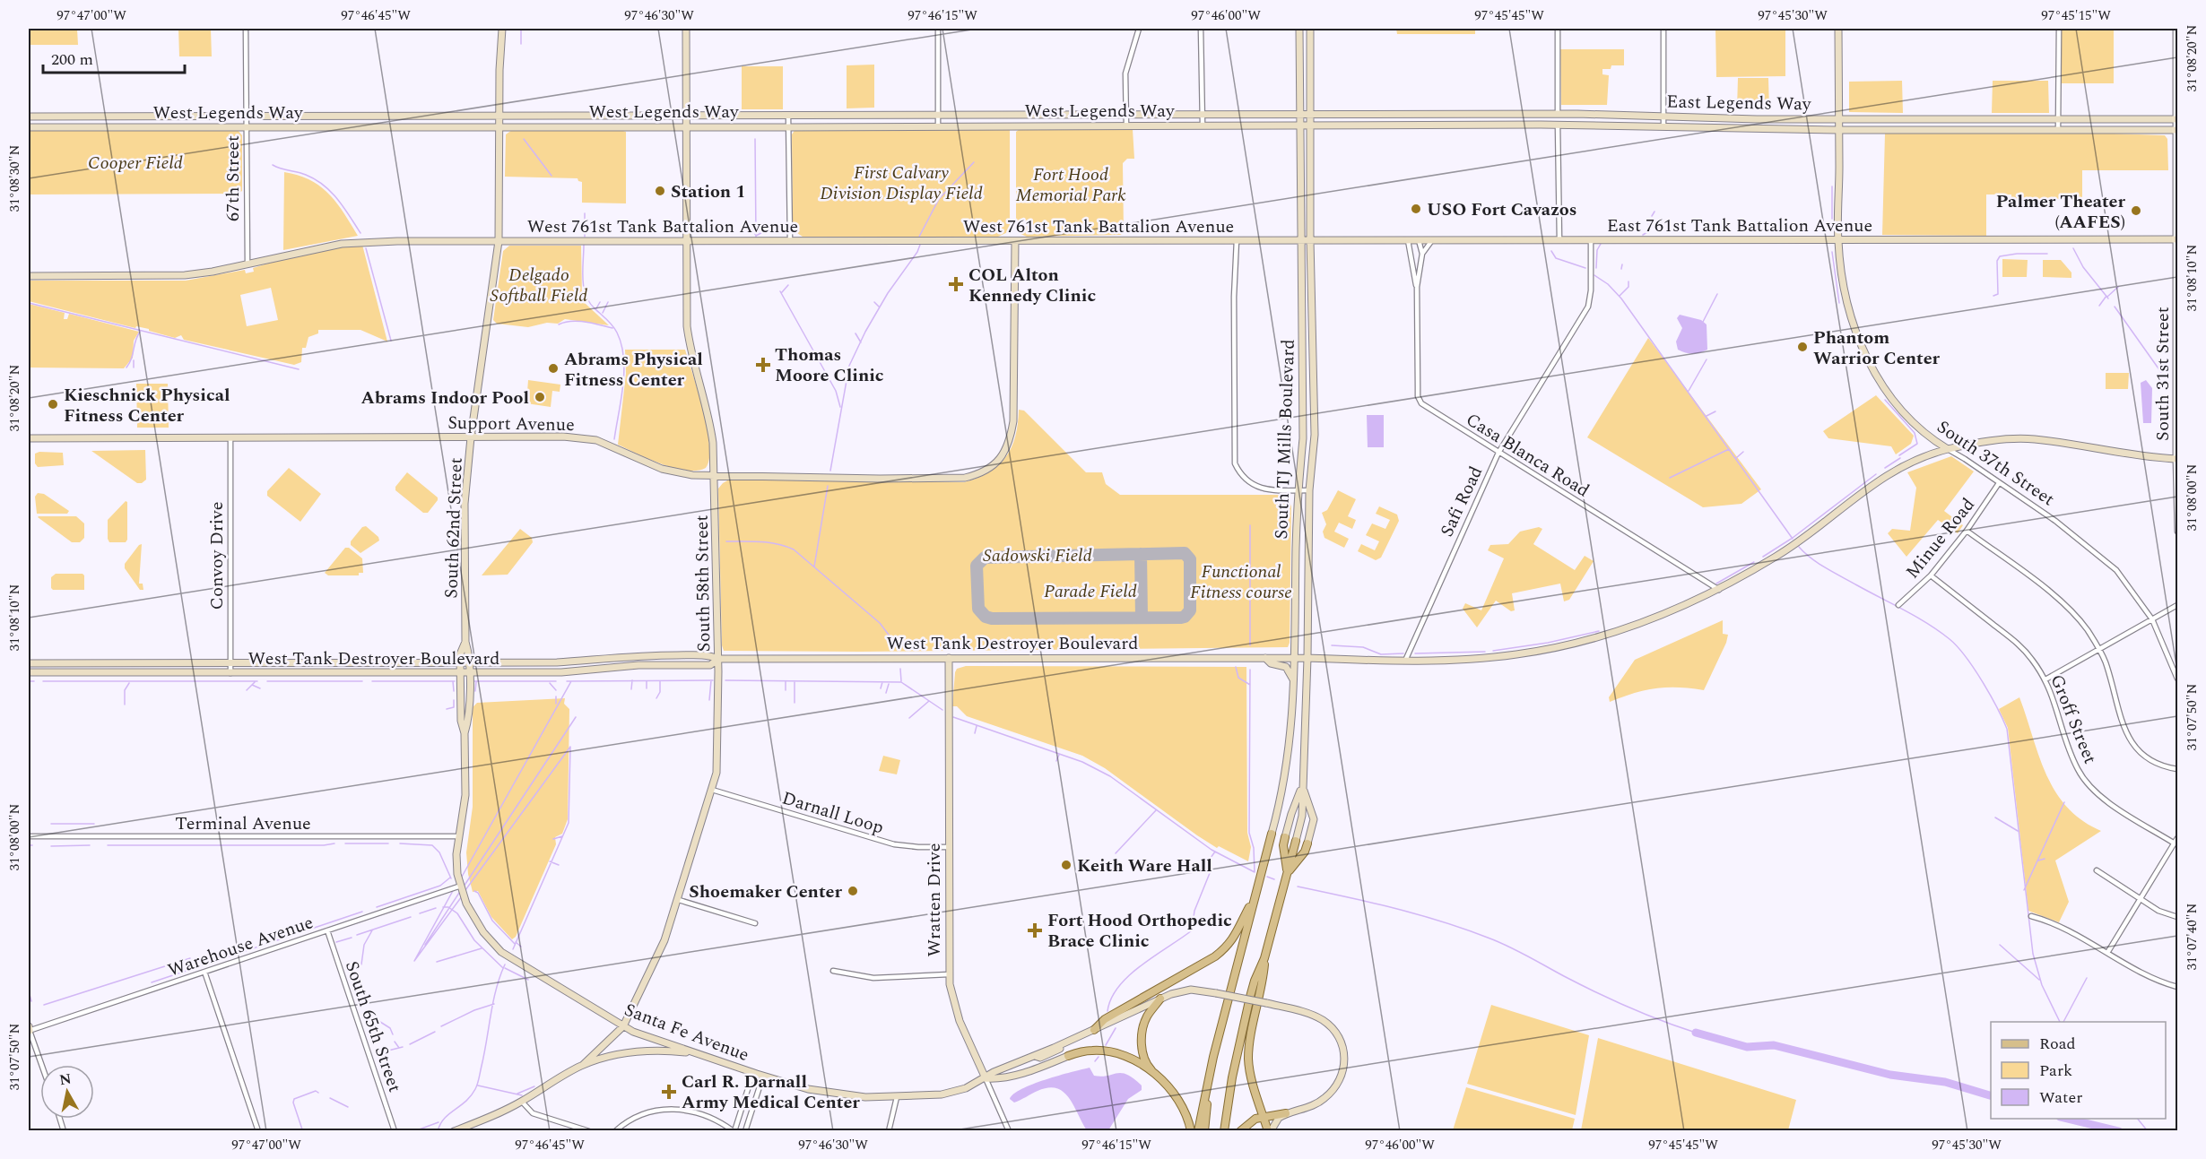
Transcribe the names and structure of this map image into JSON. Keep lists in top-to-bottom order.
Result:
{
  "streets": {
    "main road": ["South TJ Mills Boulevard"],
    "street": [
      "East Legends Way",
      "West Legends Way",
      "67th Street",
      "East 761st Tank Battalion Avenue",
      "West 761st Tank Battalion Avenue",
      "South 31st Street",
      "Support Avenue",
      "Casa Blanca Road",
      "South 37th Street",
      "Safi Road",
      "South 62nd Street",
      "Minue Road",
      "Convoy Drive",
      "South 58th Street",
      "West Tank Destroyer Boulevard",
      "Groff Street",
      "Darnall Loop",
      "Terminal Avenue",
      "Wratten Drive",
      "Warehouse Avenue",
      "South 65th Street",
      "Santa Fe Avenue"
    ]
  },
  "crossings": [
    ["East Legends Way", "West Legends Way"],
    ["East Legends Way", "South 31st Street"],
    ["East Legends Way", "South TJ Mills Boulevard"],
    ["East Legends Way", "South 37th Street"],
    ["West Legends Way", "67th Street"],
    ["West Legends Way", "South TJ Mills Boulevard"],
    ["West Legends Way", "South 62nd Street"],
    ["West Legends Way", "South 58th Street"],
    ["67th Street", "West 761st Tank Battalion Avenue"],
    ["East 761st Tank Battalion Avenue", "West 761st Tank Battalion Avenue"],
    ["East 761st Tank Battalion Avenue", "South 31st Street"],
    ["East 761st Tank Battalion Avenue", "South TJ Mills Boulevard"],
    ["East 761st Tank Battalion Avenue", "Casa Blanca Road"],
    ["East 761st Tank Battalion Avenue", "South 37th Street"],
    ["East 761st Tank Battalion Avenue", "Safi Road"],
    ["West 761st Tank Battalion Avenue", "Support Avenue"],
    ["West 761st Tank Battalion Avenue", "South TJ Mills Boulevard"],
    ["West 761st Tank Battalion Avenue", "South 62nd Street"],
    ["West 761st Tank Battalion Avenue", "South 58th Street"],
    ["South 31st Street", "West Tank Destroyer Boulevard"],
    ["Support Avenue", "South 62nd Street"],
    ["Support Avenue", "Convoy Drive"],
    ["Support Avenue", "South 58th Street"],
    ["South TJ Mills Boulevard", "West Tank Destroyer Boulevard"],
    ["Casa Blanca Road", "Safi Road"],
    ["Casa Blanca Road", "West Tank Destroyer Boulevard"],
    ["South 37th Street", "Minue Road"],
    ["South 37th Street", "West Tank Destroyer Boulevard"],
    ["Safi Road", "West Tank Destroyer Boulevard"],
    ["South 62nd Street", "West Tank Destroyer Boulevard"],
    ["South 62nd Street", "Terminal Avenue"],
    ["South 62nd Street", "Warehouse Avenue"],
    ["South 62nd Street", "Santa Fe Avenue"],
    ["Minue Road", "Groff Street"],
    ["Convoy Drive", "West Tank Destroyer Boulevard"],
    ["South 58th Street", "West Tank Destroyer Boulevard"],
    ["South 58th Street", "Darnall Loop"],
    ["South 58th Street", "Santa Fe Avenue"],
    ["West Tank Destroyer Boulevard", "Wratten Drive"],
    ["Darnall Loop", "Wratten Drive"],
    ["Wratten Drive", "Santa Fe Avenue"],
    ["Warehouse Avenue", "South 65th Street"],
    ["Warehouse Avenue", "Santa Fe Avenue"]
  ],
  "parks": [
    "Cooper Field",
    "First Calvary Division Display Field",
    "Fort Hood Memorial Park",
    "Delgado Softball Field",
    "Sadowski Field",
    "Functional Fitness course",
    "Parade Field"
  ],
  "places": {
    "other": [
      "Station 1",
      "USO Fort Cavazos",
      "Palmer Theater (AAFES)",
      "Phantom Warrior Center",
      "Abrams Physical Fitness Center",
      "Abrams Indoor Pool",
      "Kieschnick Physical Fitness Center",
      "Keith Ware Hall",
      "Shoemaker Center"
    ],
    "health": [
      "COL Alton Kennedy Clinic",
      "Thomas Moore Clinic",
      "Fort Hood Orthopedic Brace Clinic",
      "Carl R. Darnall Army Medical Center"
    ]
  },
  "legend": ["Road", "Park", "Water"],
  "scale_bar": "200 m",
  "north": "top",
  "coordinates": [
    "97°47'00\"W",
    "97°46'45\"W",
    "97°46'30\"W",
    "97°46'15\"W",
    "97°46'00\"W",
    "97°45'45\"W",
    "97°45'30\"W",
    "97°45'15\"W",
    "31°08'20\"N",
    "31°08'30\"N",
    "31°08'10\"N",
    "31°08'00\"N",
    "31°07'50\"N",
    "31°07'40\"N"
  ]
}
